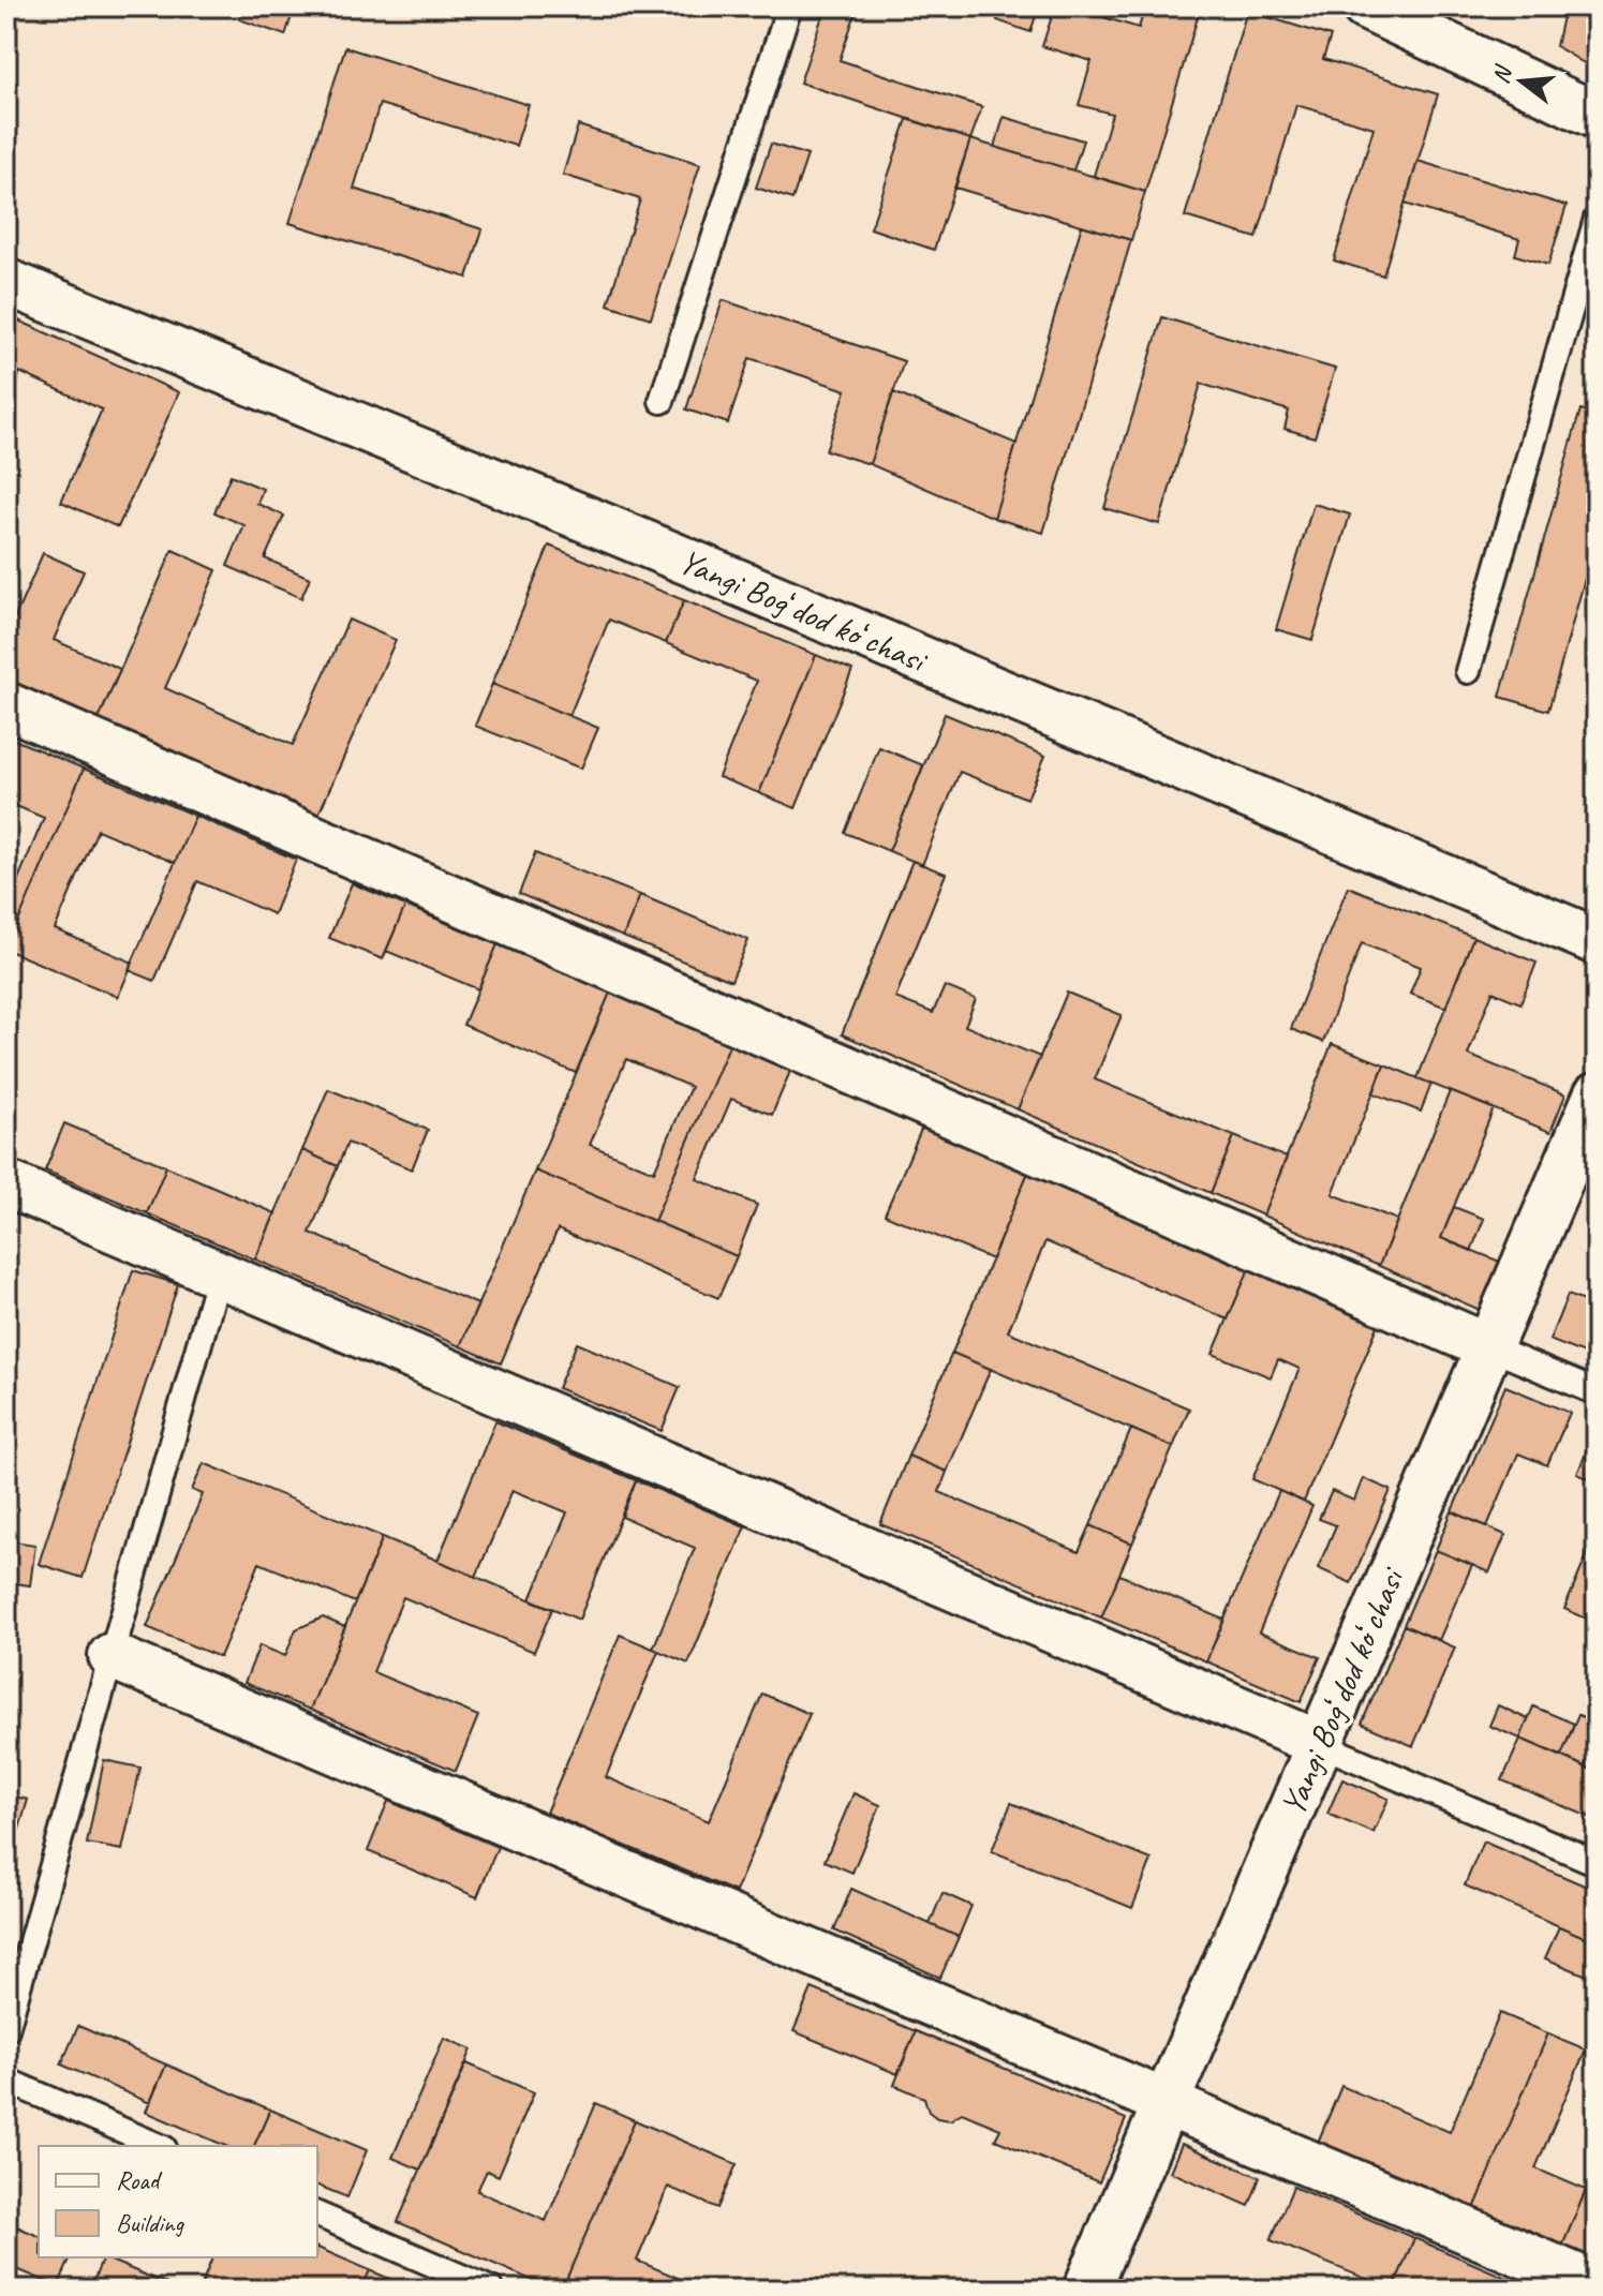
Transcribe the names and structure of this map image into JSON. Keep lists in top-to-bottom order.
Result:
{
  "streets": {
    "street": ["Yangi Bogʻdod koʻchasi"]
  },
  "legend": ["Road", "Building"],
  "north": "left"
}
